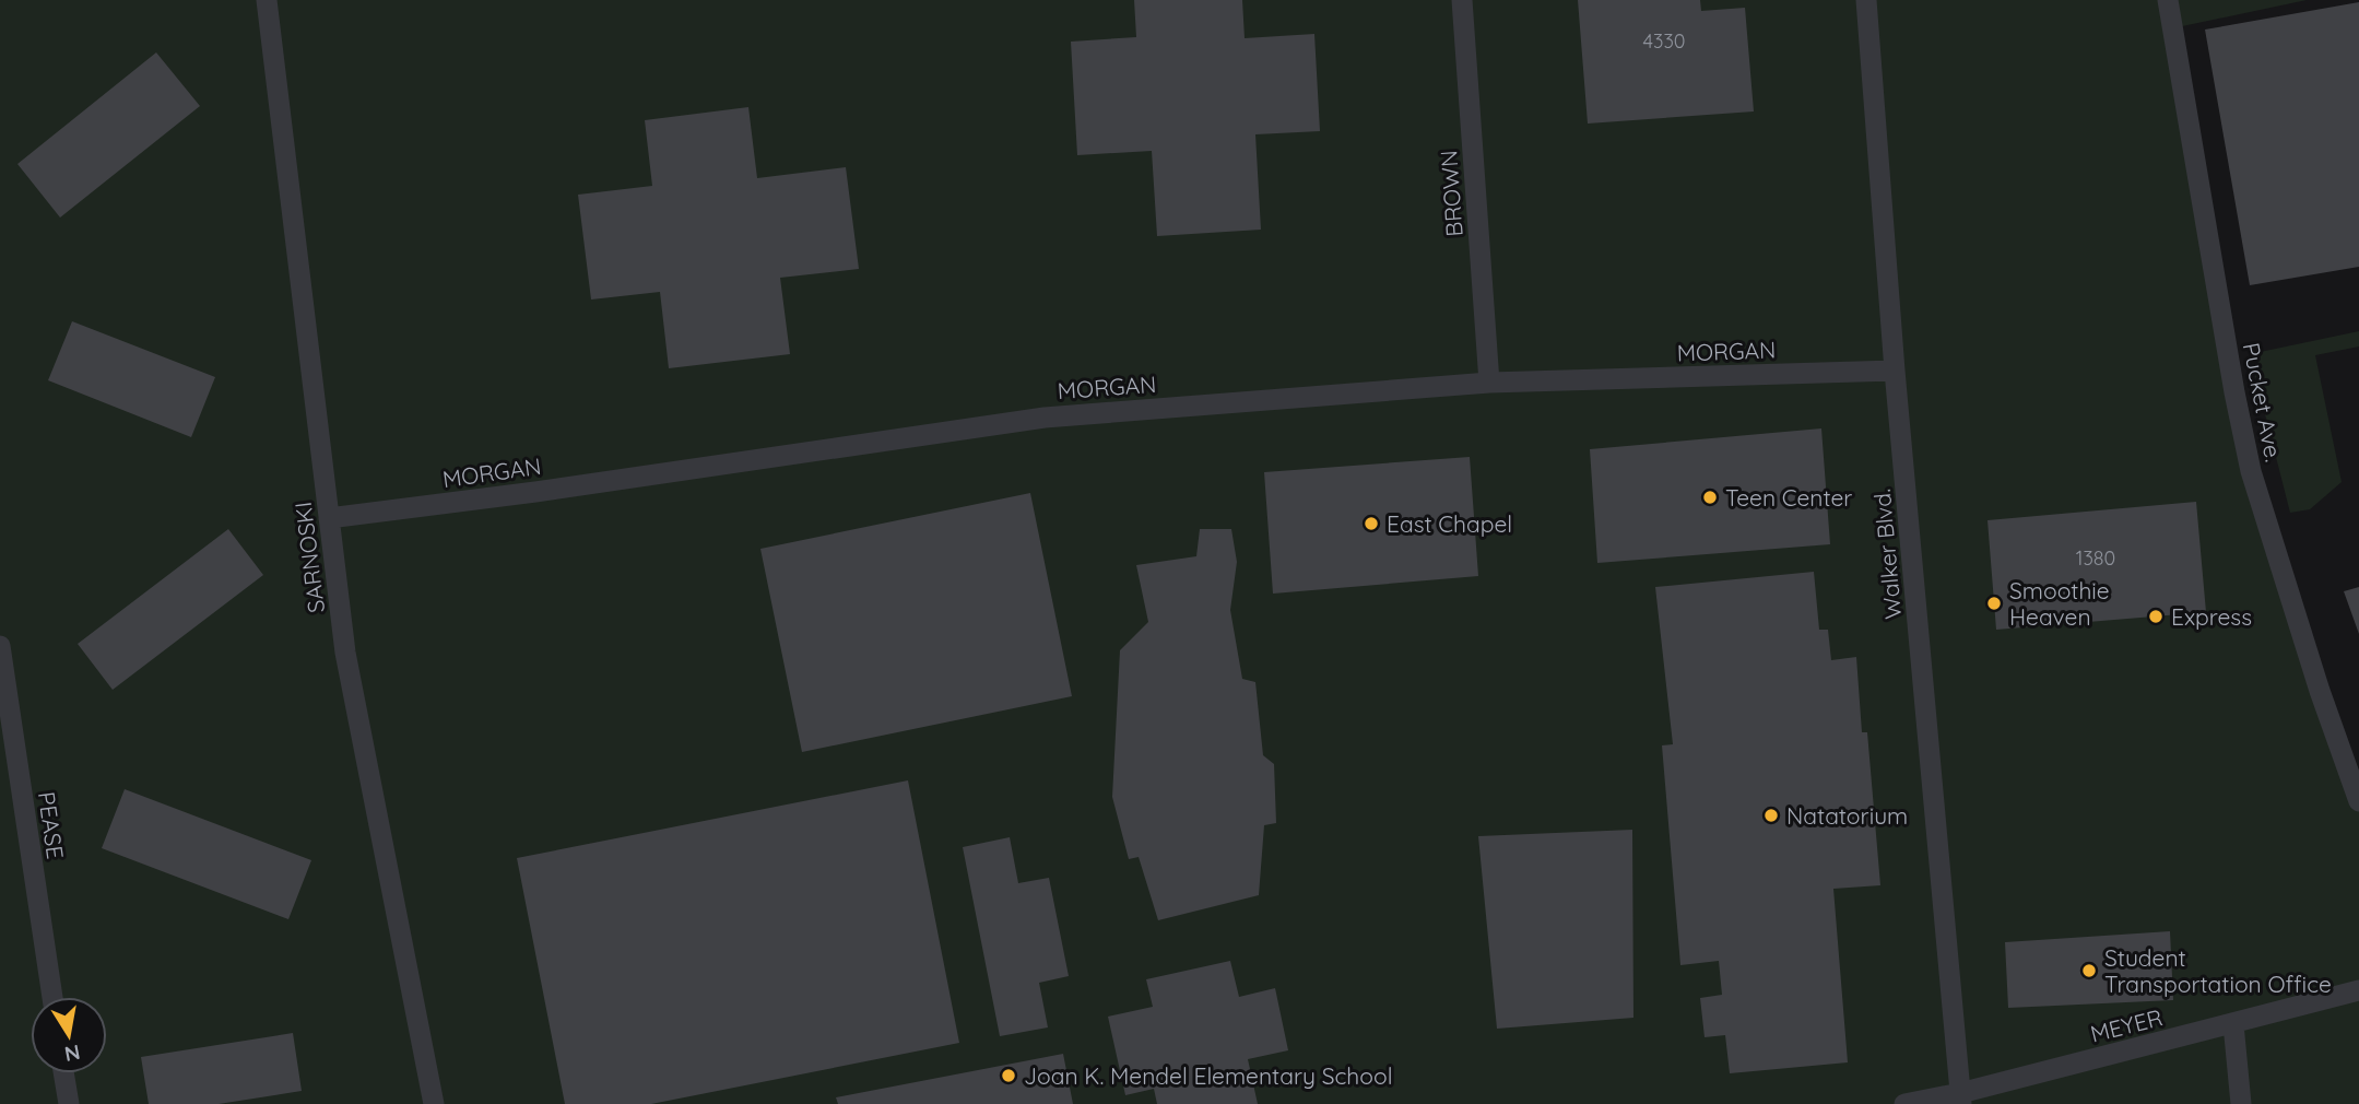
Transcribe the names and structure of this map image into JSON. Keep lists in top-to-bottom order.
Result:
{
  "streets": {
    "lane": [
      "BROWN",
      "MORGAN",
      "Pucket Ave.",
      "Walker Blvd.",
      "SARNOSKI",
      "PEASE",
      "MEYER"
    ]
  },
  "crossings": [
    ["BROWN", "MORGAN"],
    ["MORGAN", "Walker Blvd."],
    ["MORGAN", "SARNOSKI"],
    ["Walker Blvd.", "MEYER"]
  ],
  "places": [
    "Teen Center",
    "East Chapel",
    "Smoothie Heaven",
    "Express",
    "Natatorium",
    "Student Transportation Office",
    "Joan K. Mendel Elementary School"
  ],
  "house_numbers": ["4330", "1380"],
  "north": "bottom"
}
